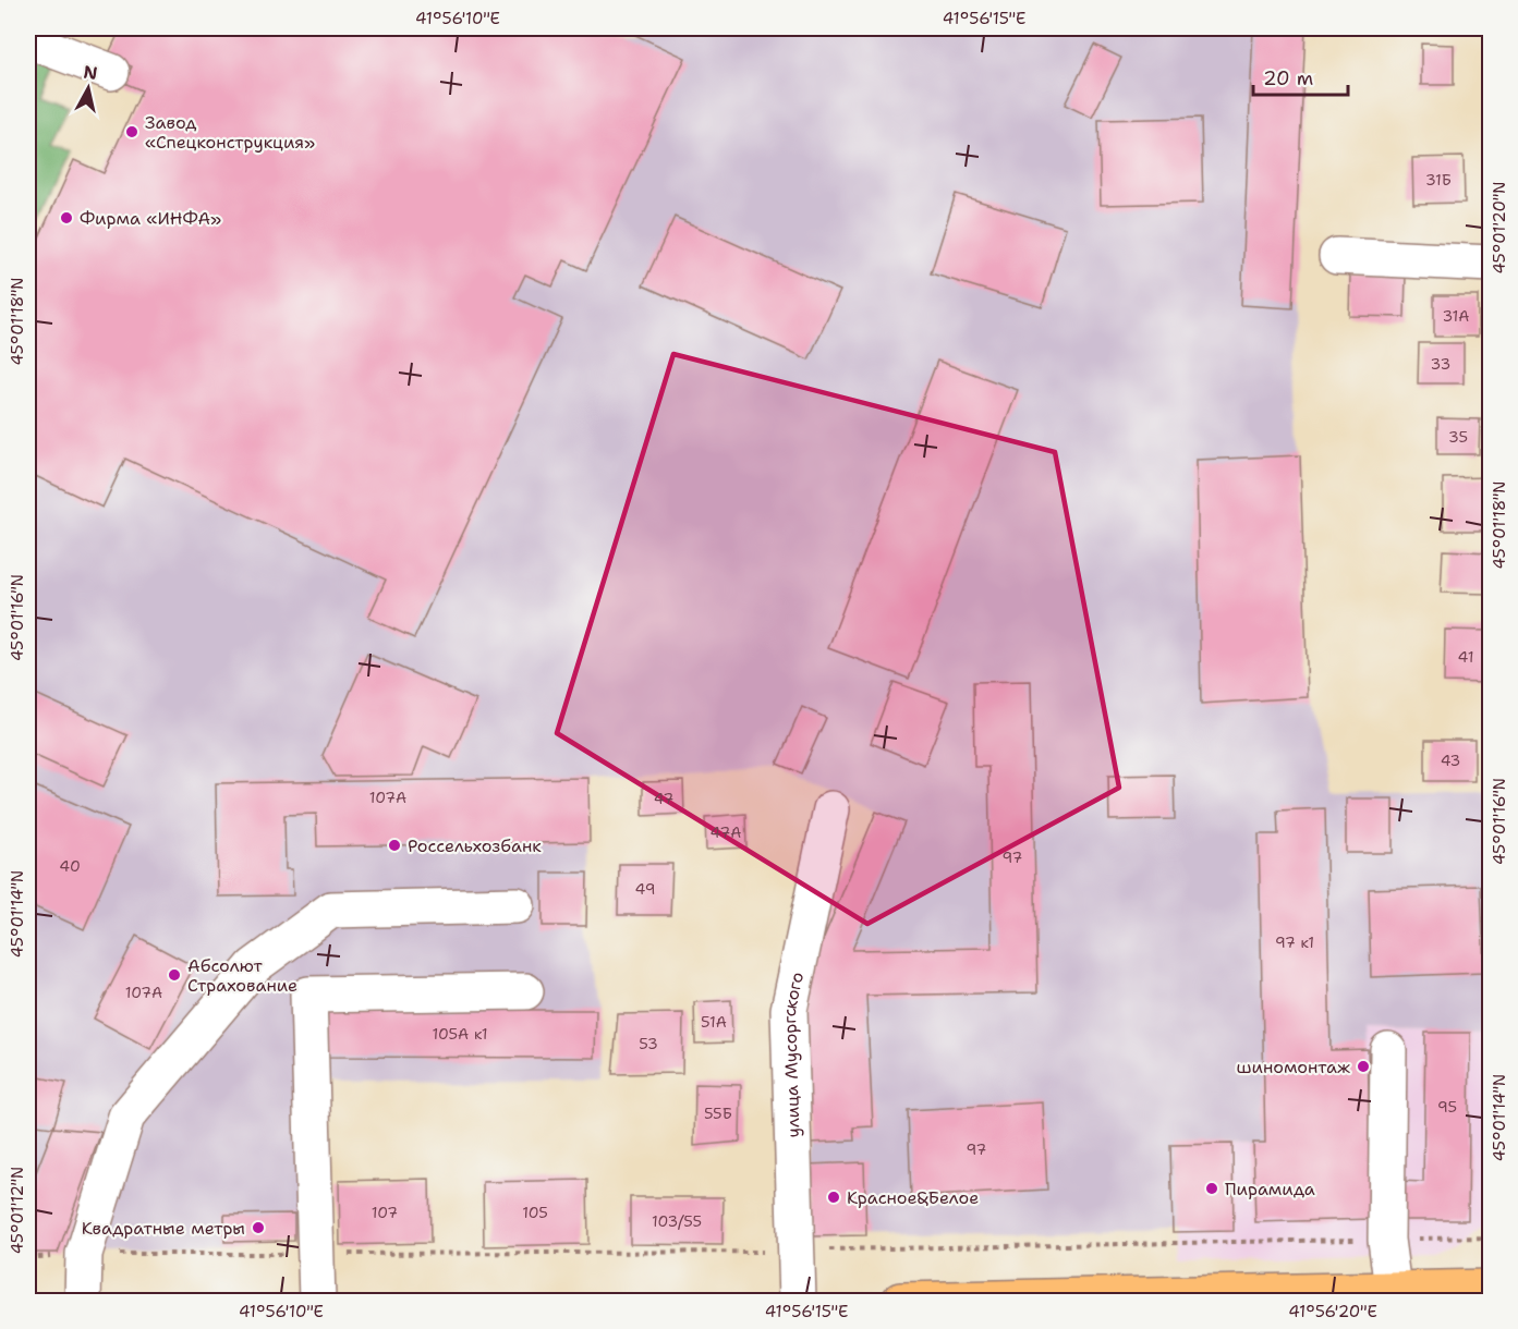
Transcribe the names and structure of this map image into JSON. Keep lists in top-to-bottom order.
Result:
{
  "streets": {
    "street": ["улица Мусоргского"]
  },
  "places": [
    "Завод «Спецконструкция»",
    "Фирма «ИНФА»",
    "Россельхозбанк",
    "Абсолют Страхование",
    "шиномонтаж",
    "Пирамида",
    "Красное&Белое",
    "Квадратные метры"
  ],
  "house_numbers": [
    "31Б",
    "31А",
    "33",
    "35",
    "41",
    "43",
    "107А",
    "47",
    "47А",
    "97",
    "40",
    "49",
    "97 к1",
    "107А",
    "51А",
    "105А к1",
    "53",
    "95",
    "55Б",
    "97",
    "107",
    "105",
    "103/55"
  ],
  "scale_bar": "20 m",
  "north": "top",
  "coordinates": [
    "41°56'10\"E",
    "41°56'15\"E",
    "45°01'20\"N",
    "45°01'18\"N",
    "45°01'16\"N",
    "45°01'14\"N",
    "45°01'12\"N",
    "41°56'20\"E"
  ]
}
